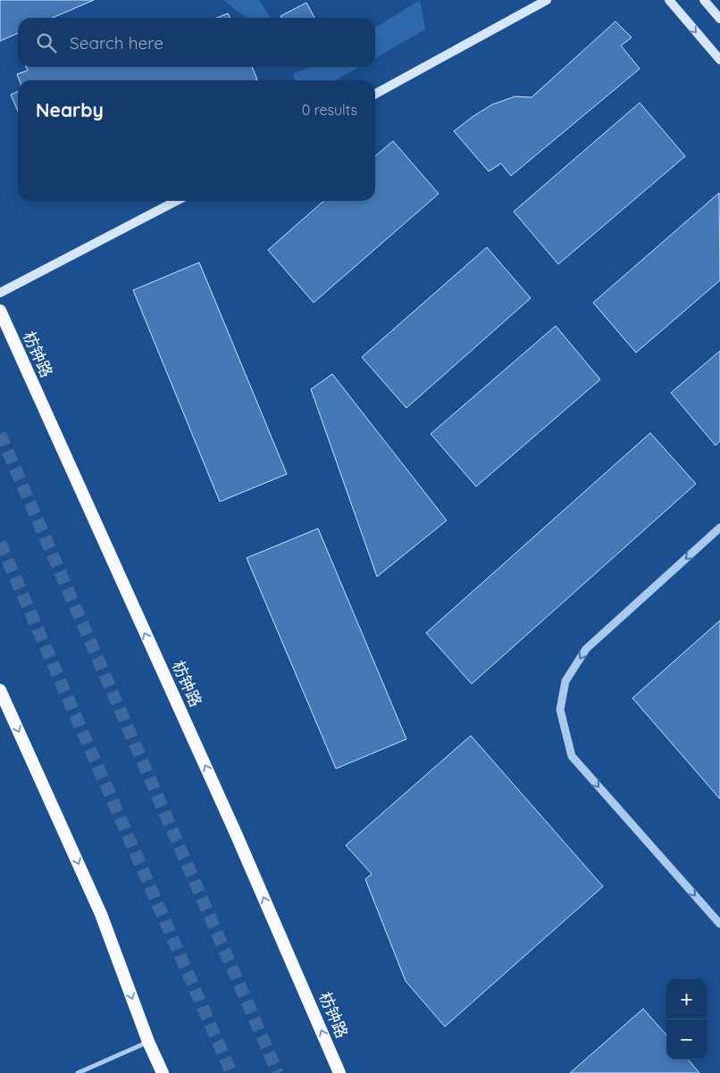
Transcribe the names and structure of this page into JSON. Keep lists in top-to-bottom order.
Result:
{
  "streets": {
    "highway": ["枋钟路"]
  },
  "one_way": ["枋钟路"],
  "page": {
    "search": "Search here",
    "heading": ["Nearby", "0 results"],
    "map_buttons": ["+", "−"]
  }
}
